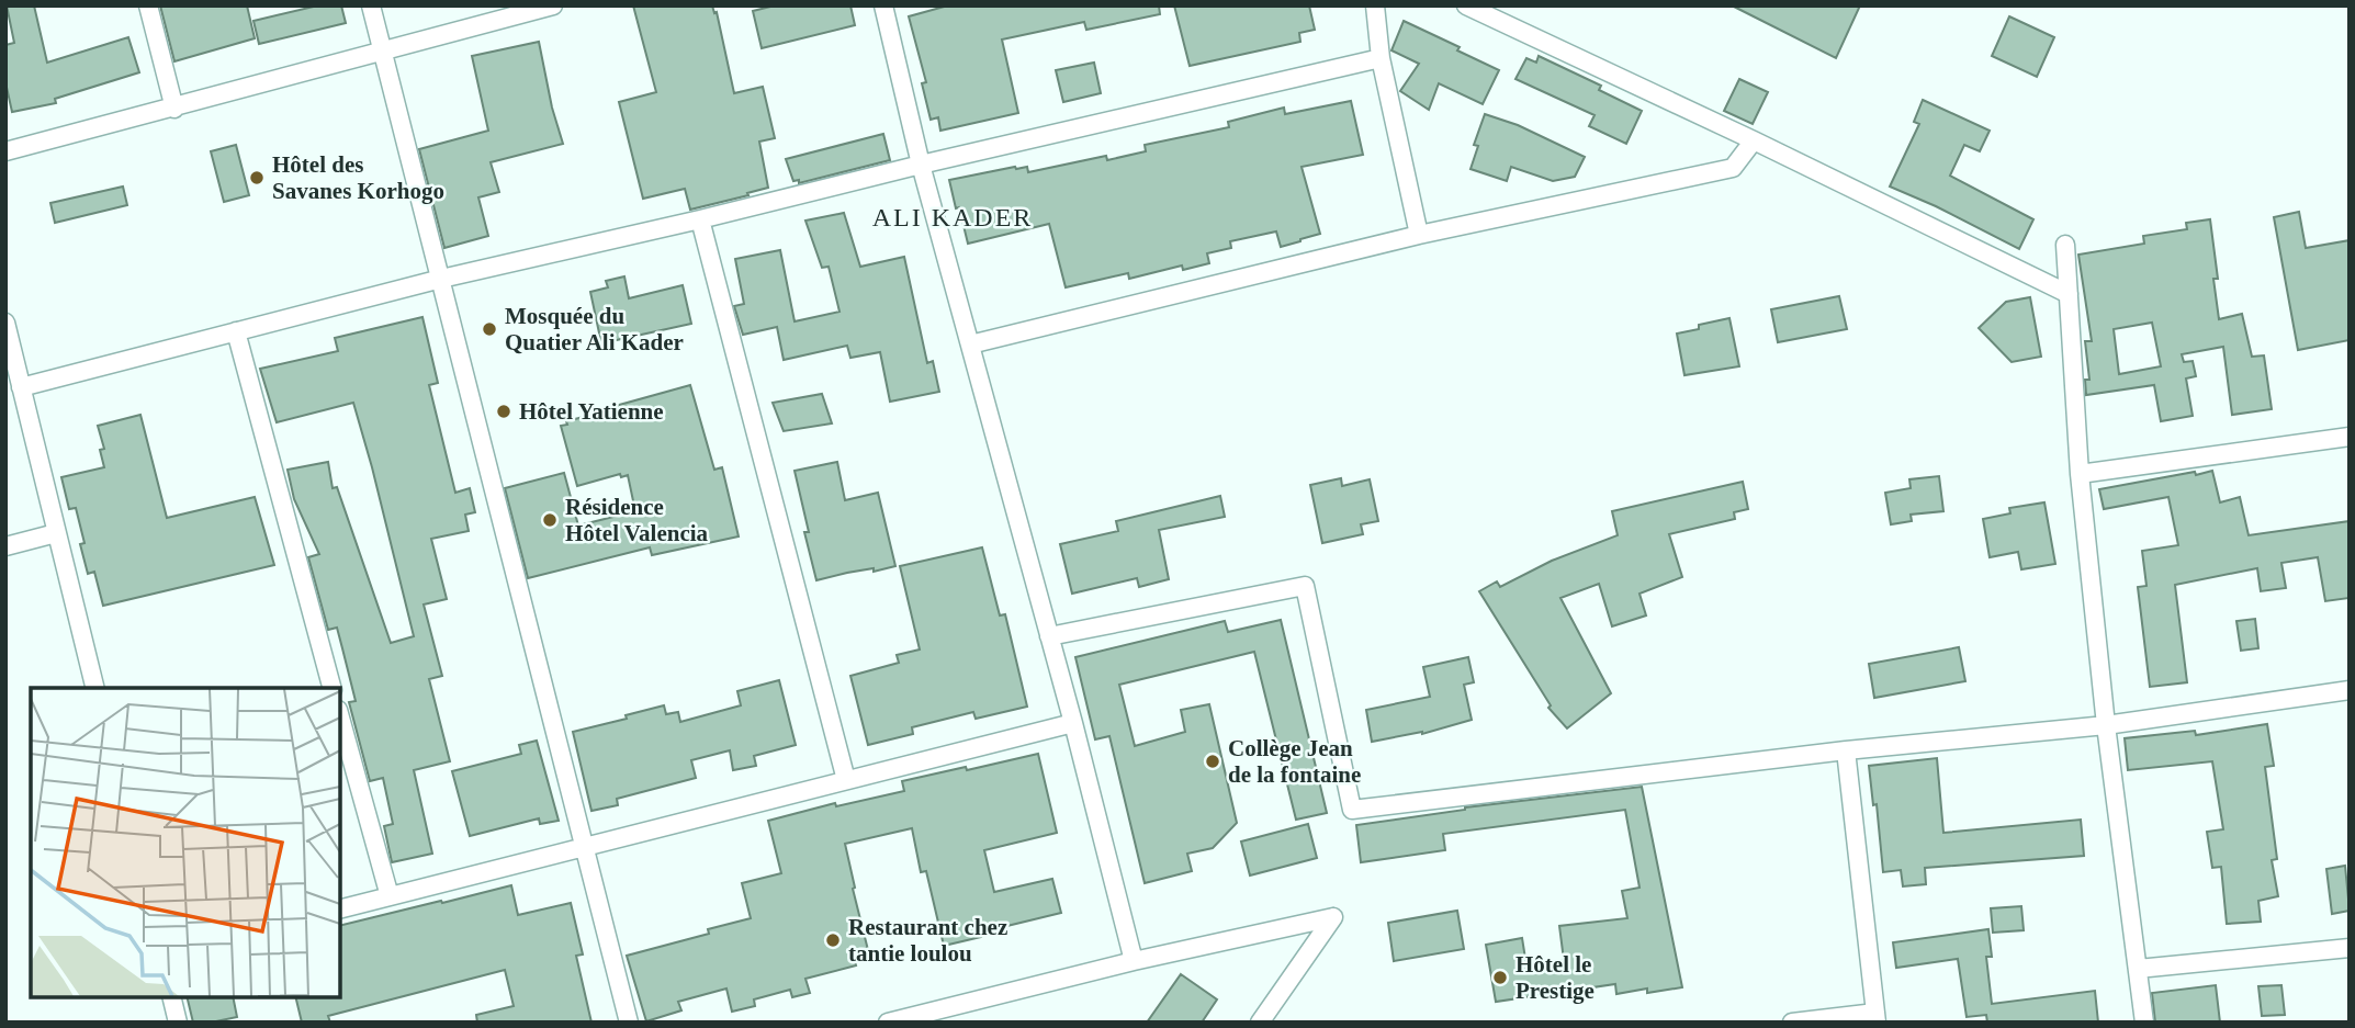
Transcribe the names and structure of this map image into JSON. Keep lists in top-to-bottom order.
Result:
{
  "districts": ["ALI KADER"],
  "places": [
    "Hôtel des Savanes Korhogo",
    "Mosquée du Quatier Ali Kader",
    "Hôtel Yatienne",
    "Résidence Hôtel Valencia",
    "Collège Jean de la fontaine",
    "Restaurant chez tantie loulou",
    "Hôtel le Prestige"
  ]
}
